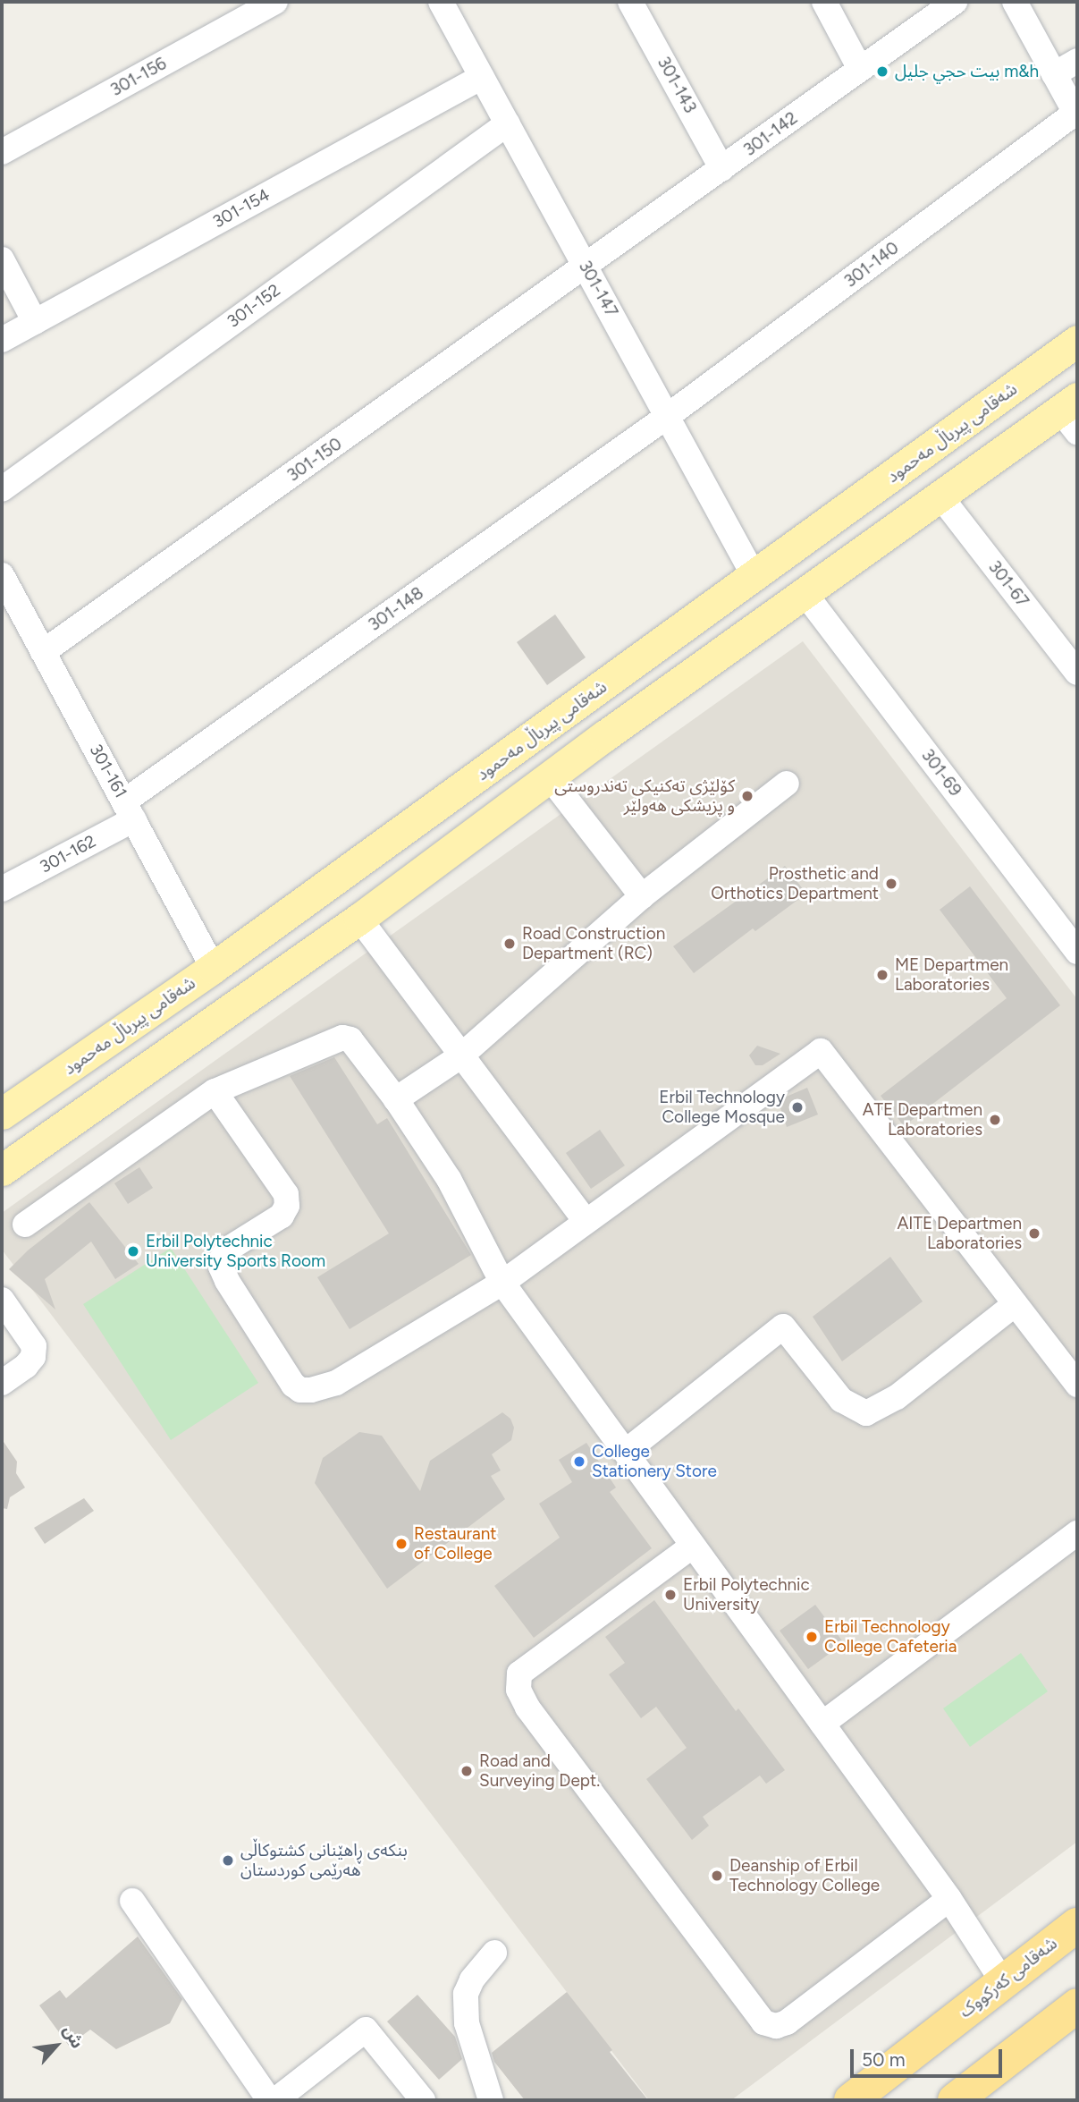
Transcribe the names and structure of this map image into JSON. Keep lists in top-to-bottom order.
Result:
{
  "streets": {
    "highway": ["شەقامی کەرکووک"],
    "main road": ["شەقامی پیرباڵ مەحمود"],
    "street": [
      "301-156",
      "301-143",
      "301-142",
      "301-154",
      "301-140",
      "301-147",
      "301-152",
      "301-150",
      "301-67",
      "301-148",
      "301-161",
      "301-69",
      "301-162"
    ]
  },
  "crossings": [
    ["301-143", "301-142"],
    ["301-142", "301-147"],
    ["301-142", "301-150"],
    ["301-154", "301-147"],
    ["301-140", "301-147"],
    ["301-140", "301-148"],
    ["301-147", "301-152"],
    ["301-147", "شەقامی پیرباڵ مەحمود"],
    ["301-147", "301-150"],
    ["301-147", "301-148"],
    ["شەقامی پیرباڵ مەحمود", "301-161"],
    ["301-150", "301-161"],
    ["301-148", "301-161"],
    ["301-148", "301-162"],
    ["301-161", "301-162"]
  ],
  "places": [
    "بيت حجي جليل m&h",
    "کۆلێژی تەکنیکی تەندروستی و پزیشکی هەولێر",
    "Prosthetic and Orthotics Department",
    "Road Construction Department (RC)",
    "ME Departmen Laboratories",
    "Erbil Technology College Mosque",
    "ATE Departmen Laboratories",
    "AITE Departmen Laboratories",
    "Erbil Polytechnic University Sports Room",
    "College Stationery Store",
    "Restaurant of College",
    "Erbil Polytechnic University",
    "Erbil Technology College Cafeteria",
    "Road and Surveying Dept.",
    "بنکەی ڕاهێنانی کشتوکاڵی هەرێمی کوردستان",
    "Deanship of Erbil Technology College"
  ],
  "scale_bar": "50 m",
  "north": "top right"
}
